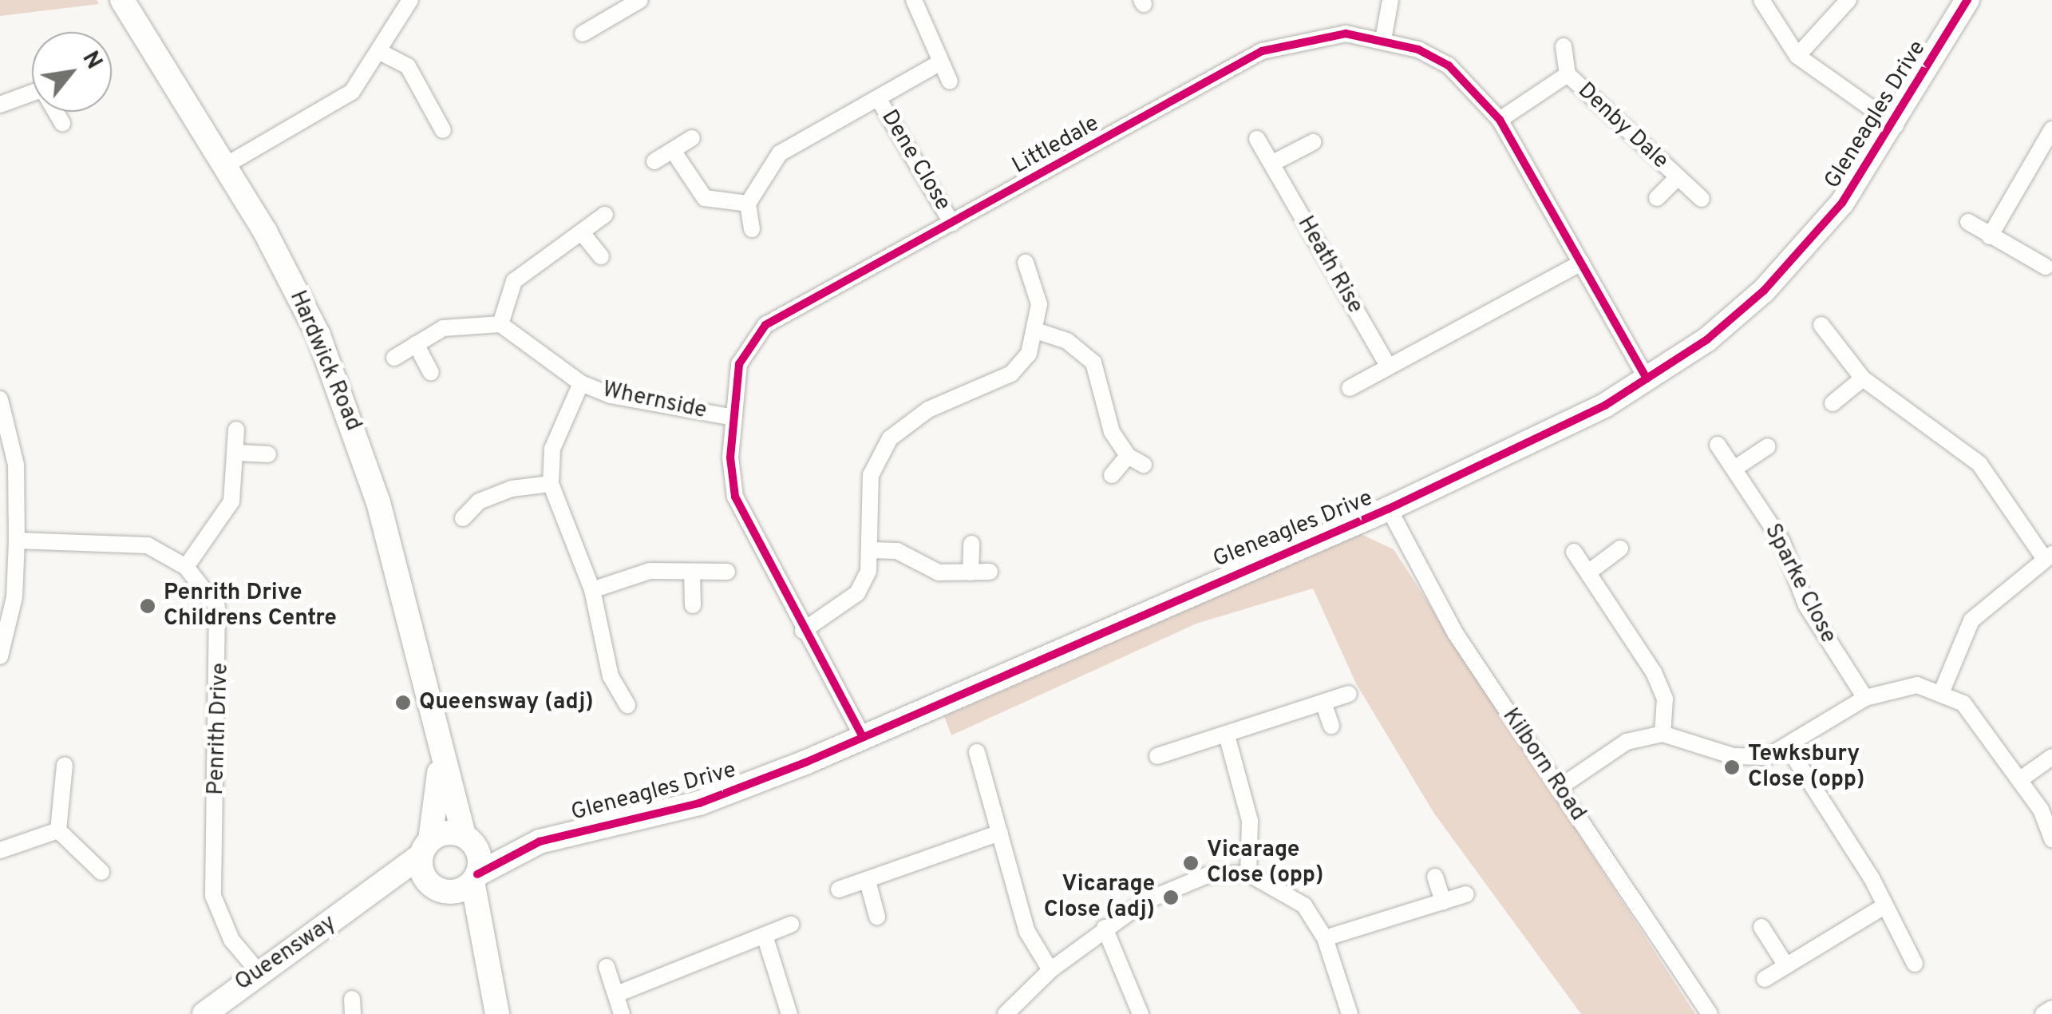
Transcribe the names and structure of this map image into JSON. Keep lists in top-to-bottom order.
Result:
{
  "streets": {
    "street": [
      "Gleneagles Drive",
      "Denby Dale",
      "Littledale",
      "Dene Close",
      "Heath Rise",
      "Hardwick Road",
      "Whernside",
      "Sparke Close",
      "Penrith Drive",
      "Kilborn Road",
      "Queensway"
    ]
  },
  "crossings": [
    ["Gleneagles Drive", "Littledale"],
    ["Gleneagles Drive", "Hardwick Road"],
    ["Gleneagles Drive", "Kilborn Road"],
    ["Gleneagles Drive", "Queensway"],
    ["Denby Dale", "Littledale"],
    ["Littledale", "Dene Close"],
    ["Littledale", "Whernside"],
    ["Hardwick Road", "Queensway"],
    ["Penrith Drive", "Queensway"]
  ],
  "places": [
    "Penrith Drive Childrens Centre",
    "Queensway (adj)",
    "Tewksbury Close (opp)",
    "Vicarage Close (opp)",
    "Vicarage Close (adj)"
  ],
  "north": "top right"
}
